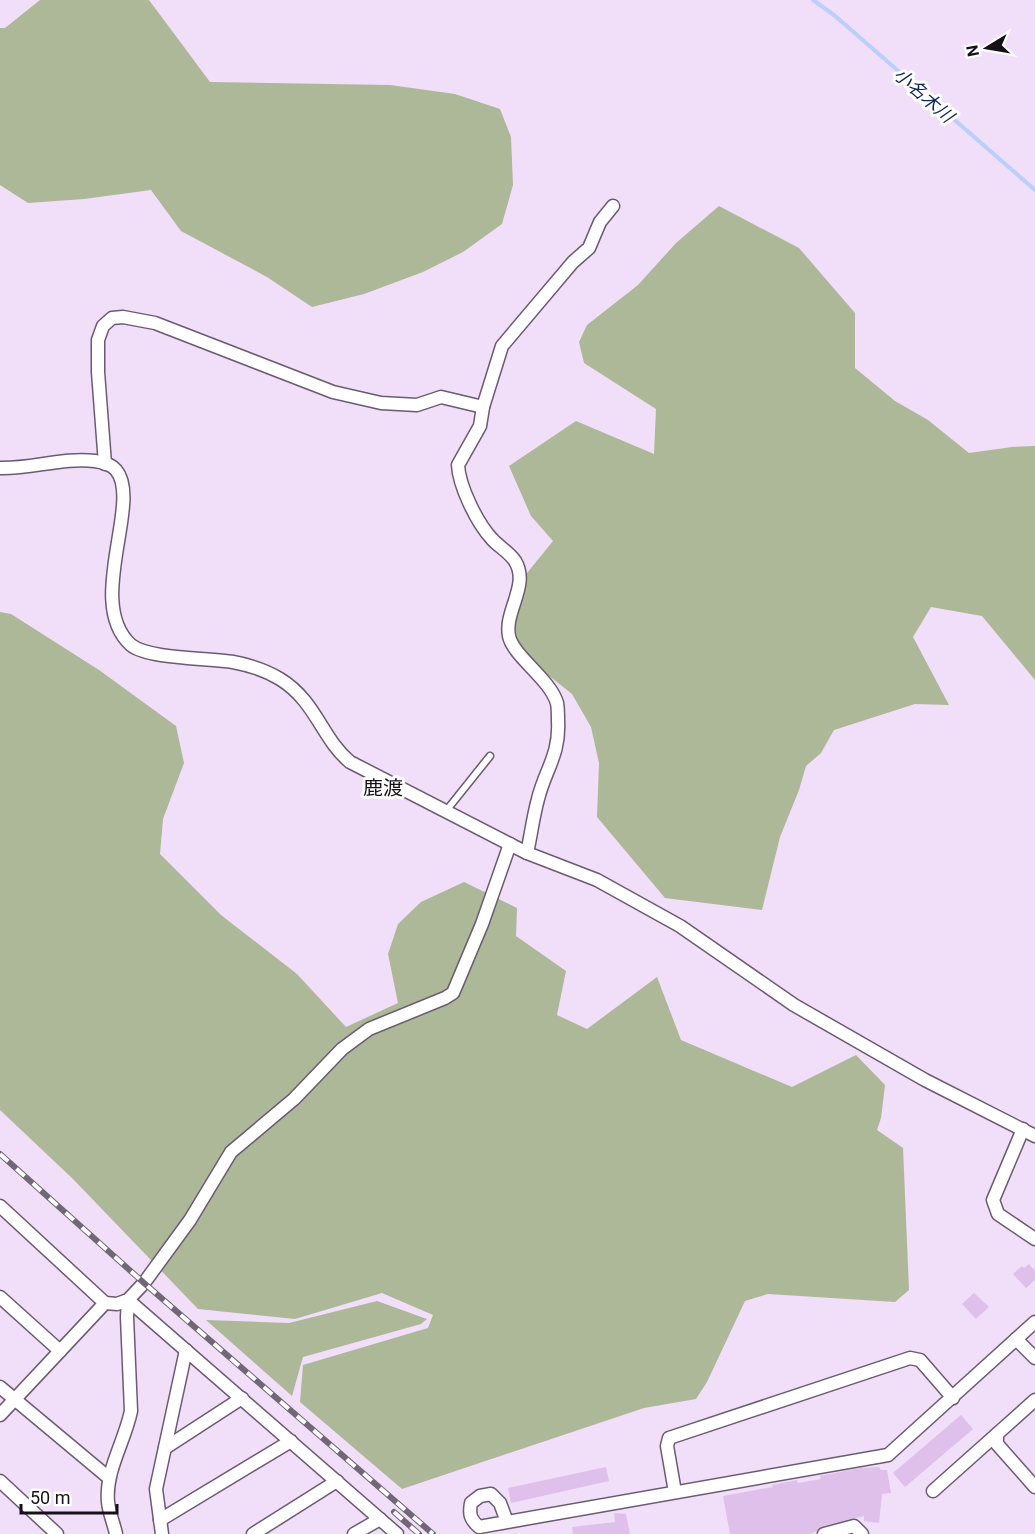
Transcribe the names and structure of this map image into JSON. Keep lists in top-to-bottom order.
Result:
{
  "districts": ["鹿渡"],
  "water": ["小名木川"],
  "scale_bar": "50 m",
  "north": "left"
}
